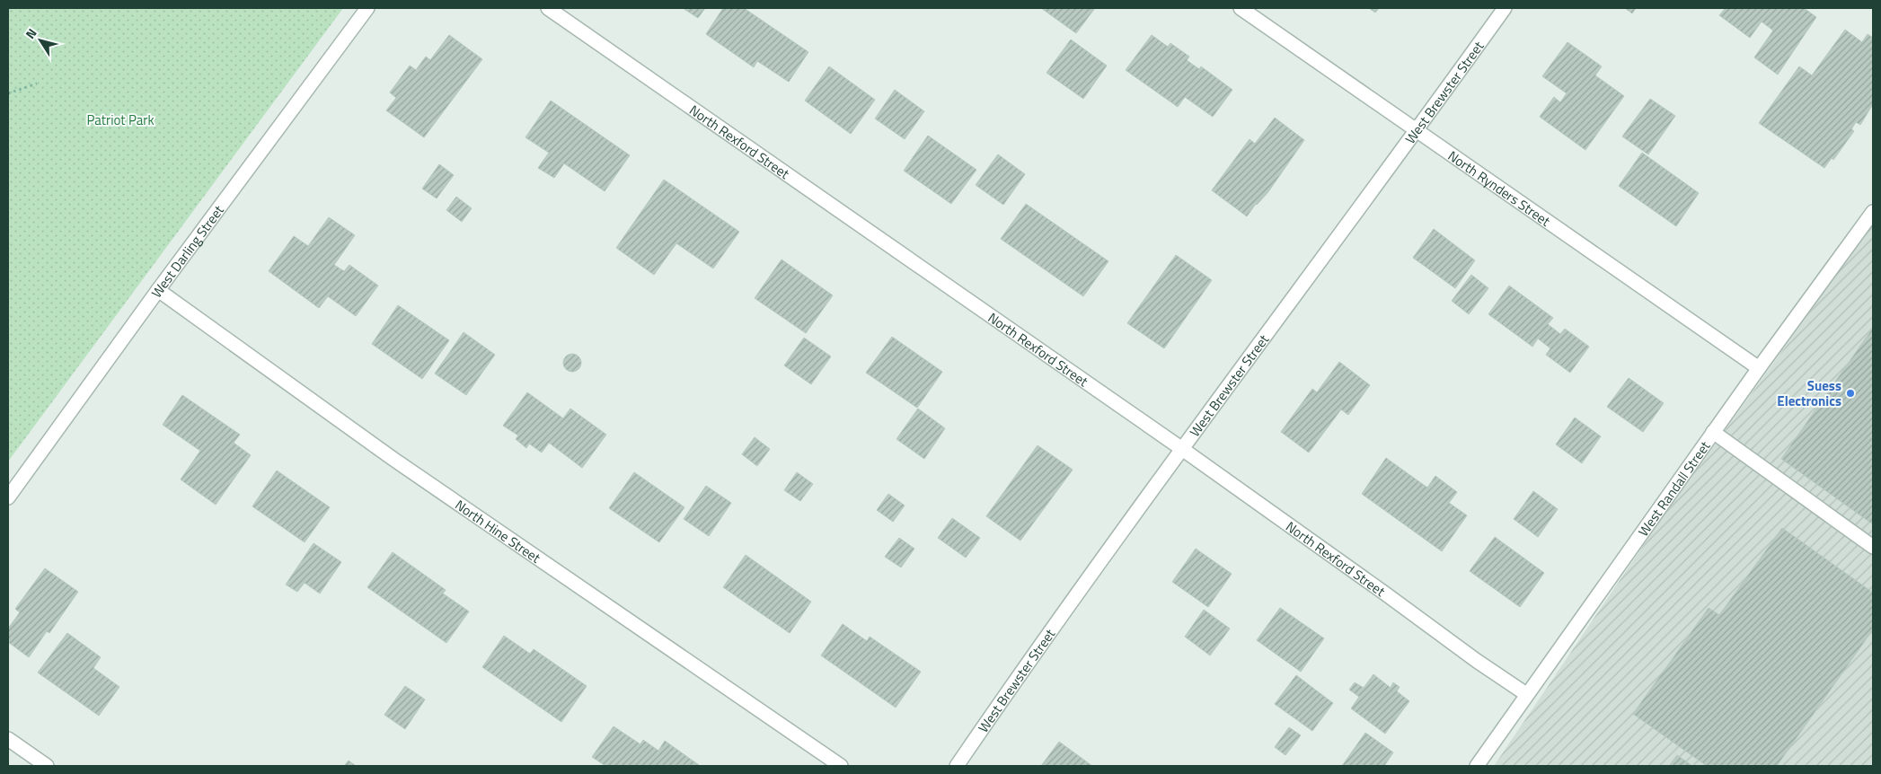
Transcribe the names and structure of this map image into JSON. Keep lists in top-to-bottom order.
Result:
{
  "streets": {
    "street": [
      "West Brewster Street",
      "North Rexford Street",
      "North Rynders Street",
      "West Darling Street",
      "West Randall Street",
      "North Hine Street"
    ]
  },
  "crossings": [
    ["West Brewster Street", "North Rexford Street"],
    ["West Brewster Street", "North Rynders Street"],
    ["North Rexford Street", "West Randall Street"],
    ["North Rynders Street", "West Randall Street"],
    ["West Darling Street", "North Hine Street"]
  ],
  "parks": ["Patriot Park"],
  "places": ["Suess Electronics"],
  "north": "top left"
}
